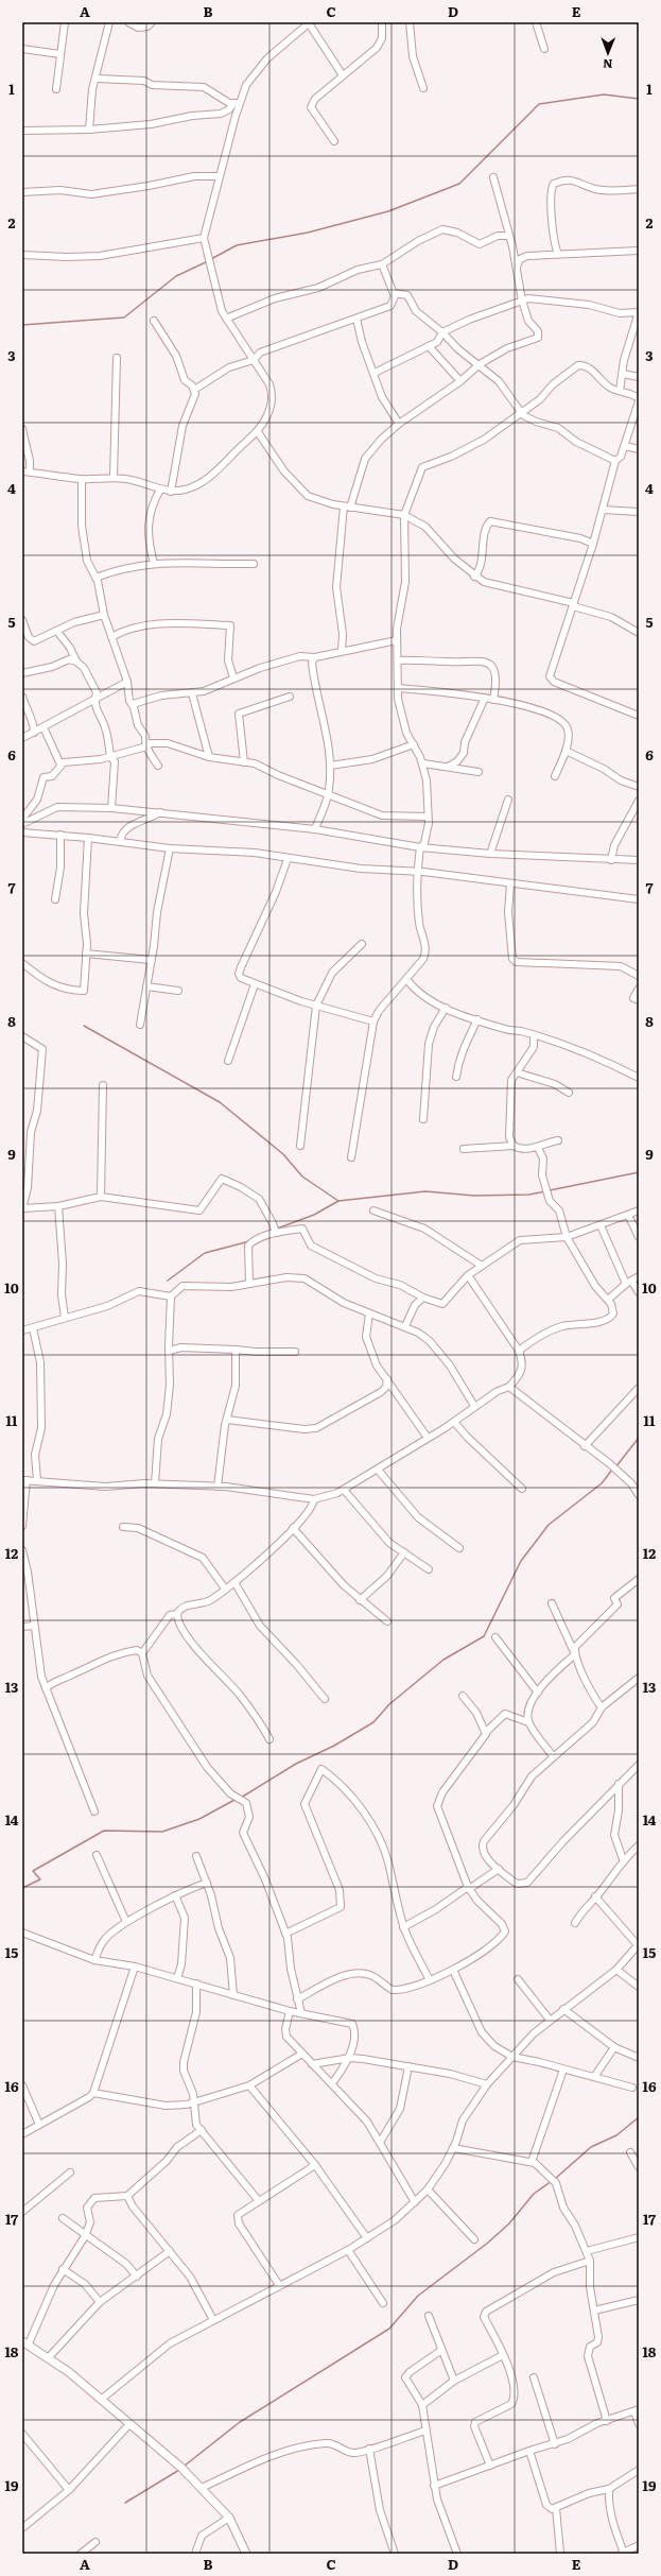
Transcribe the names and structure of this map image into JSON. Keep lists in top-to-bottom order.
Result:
{
  "north": "bottom",
  "grid": {
    "columns": [
      "A",
      "B",
      "C",
      "D",
      "E"
    ],
    "rows": [
      "1",
      "2",
      "3",
      "4",
      "5",
      "6",
      "7",
      "8",
      "9",
      "10",
      "11",
      "12",
      "13",
      "14",
      "15",
      "16",
      "17",
      "18",
      "19"
    ]
  }
}
